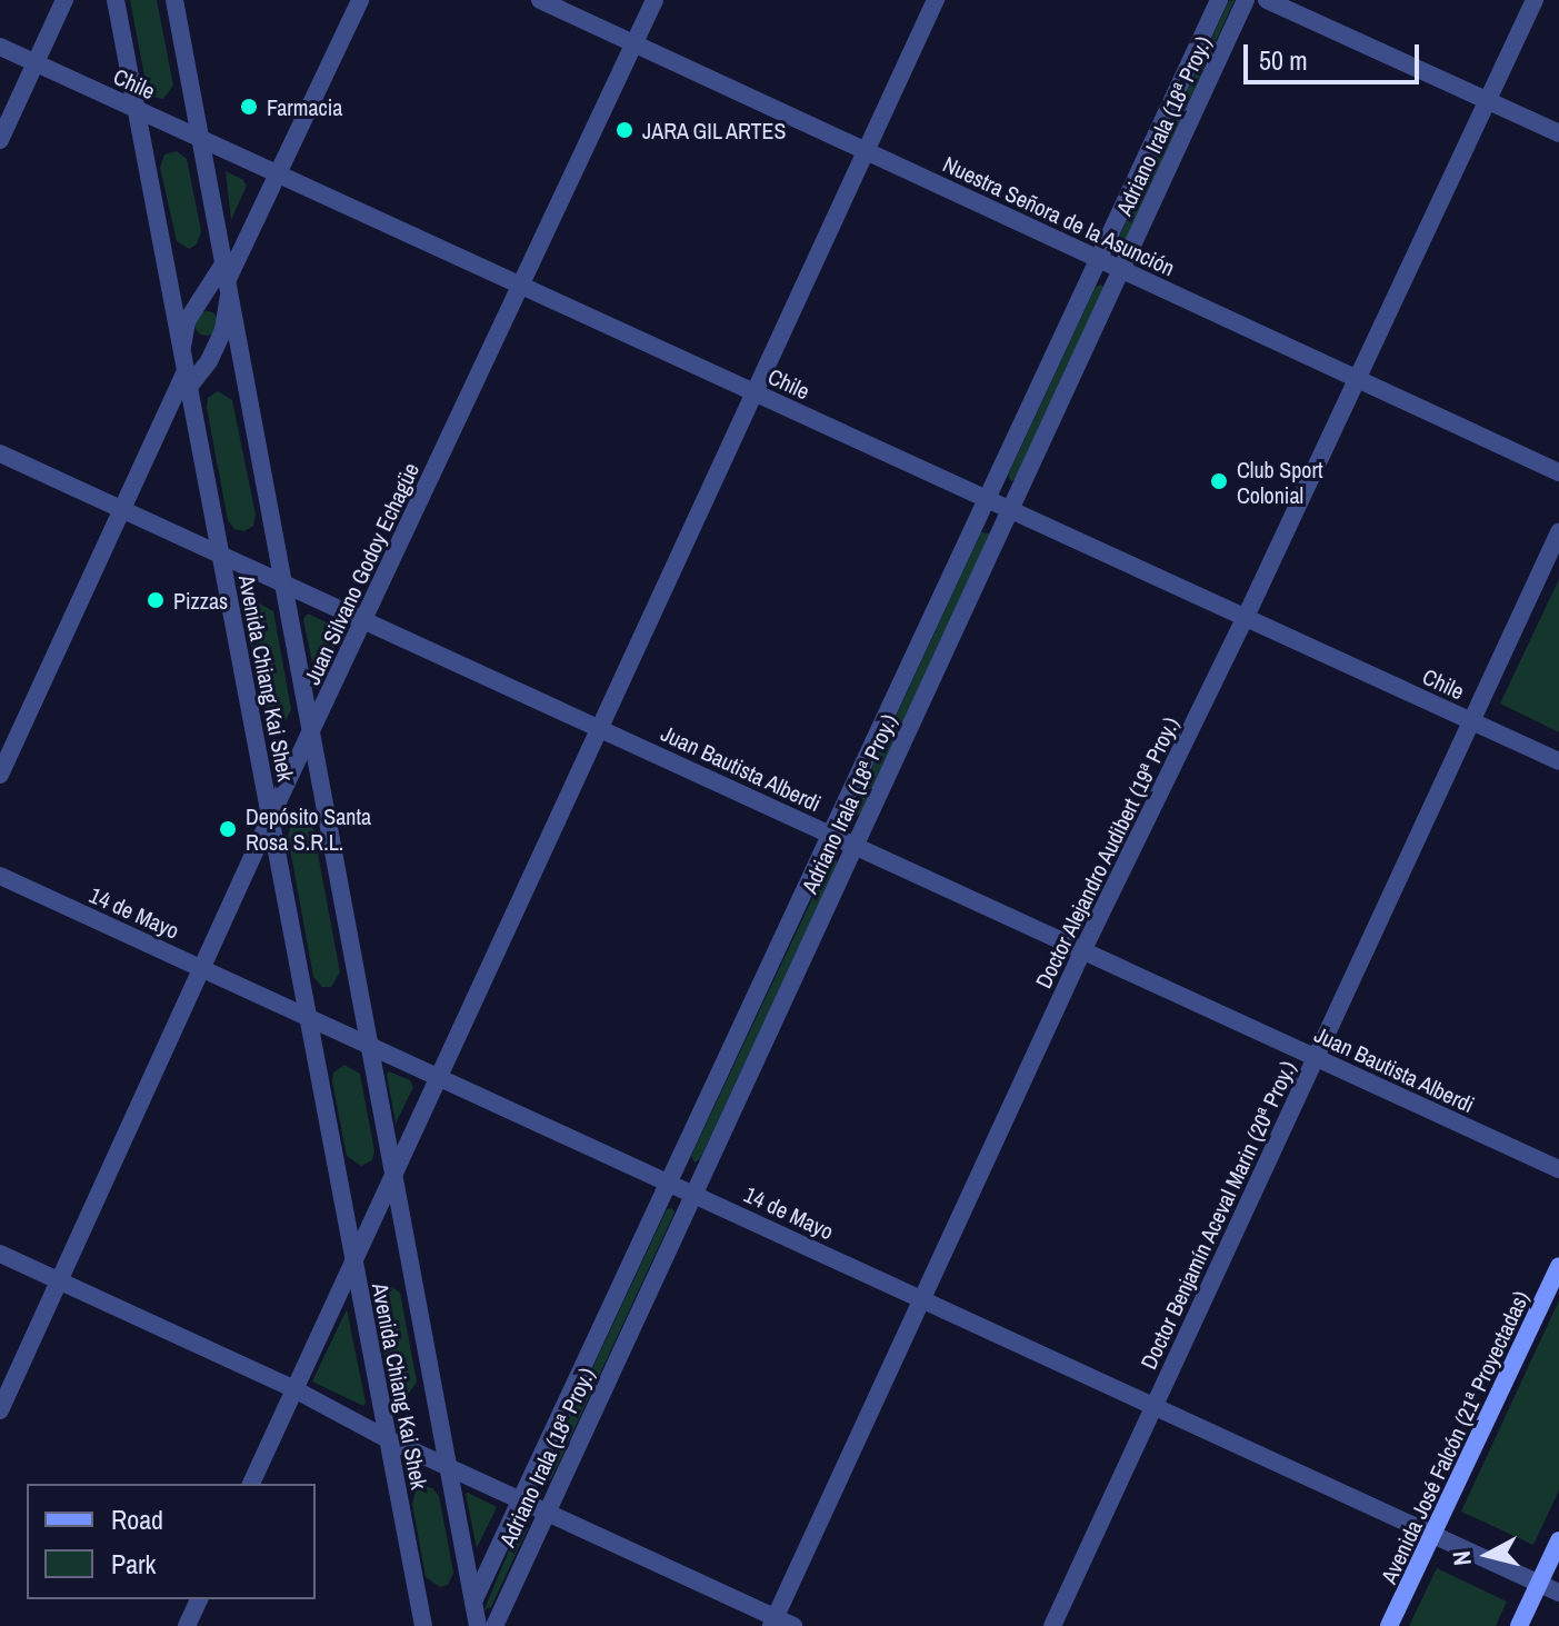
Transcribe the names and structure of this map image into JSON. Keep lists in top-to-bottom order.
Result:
{
  "streets": {
    "main road": ["Avenida José Falcón (21ª Proyectadas)"],
    "street": [
      "Chile",
      "Adriano Irala (18ª Proy.)",
      "Nuestra Señora de la Asunción",
      "Juan Silvano Godoy Echagüe",
      "Avenida Chiang Kai Shek",
      "Juan Bautista Alberdi",
      "Doctor Alejandro Audibert (19ª Proy.)",
      "14 de Mayo",
      "Doctor Benjamín Aceval Marin (20ª Proy.)"
    ]
  },
  "crossings": [
    ["Chile", "Adriano Irala (18ª Proy.)"],
    ["Chile", "Juan Silvano Godoy Echagüe"],
    ["Chile", "Avenida Chiang Kai Shek"],
    ["Chile", "Doctor Alejandro Audibert (19ª Proy.)"],
    ["Chile", "Doctor Benjamín Aceval Marin (20ª Proy.)"],
    ["Adriano Irala (18ª Proy.)", "Nuestra Señora de la Asunción"],
    ["Adriano Irala (18ª Proy.)", "Avenida Chiang Kai Shek"],
    ["Adriano Irala (18ª Proy.)", "Juan Bautista Alberdi"],
    ["Adriano Irala (18ª Proy.)", "14 de Mayo"],
    ["Nuestra Señora de la Asunción", "Juan Silvano Godoy Echagüe"],
    ["Nuestra Señora de la Asunción", "Doctor Alejandro Audibert (19ª Proy.)"],
    ["Juan Silvano Godoy Echagüe", "Avenida Chiang Kai Shek"],
    ["Juan Silvano Godoy Echagüe", "Juan Bautista Alberdi"],
    ["Juan Silvano Godoy Echagüe", "14 de Mayo"],
    ["Avenida Chiang Kai Shek", "Juan Bautista Alberdi"],
    ["Avenida Chiang Kai Shek", "14 de Mayo"],
    ["Juan Bautista Alberdi", "Doctor Alejandro Audibert (19ª Proy.)"],
    ["Juan Bautista Alberdi", "Doctor Benjamín Aceval Marin (20ª Proy.)"],
    ["Doctor Alejandro Audibert (19ª Proy.)", "14 de Mayo"],
    ["14 de Mayo", "Doctor Benjamín Aceval Marin (20ª Proy.)"],
    ["14 de Mayo", "Avenida José Falcón (21ª Proyectadas)"]
  ],
  "places": [
    "Farmacia",
    "JARA GIL ARTES",
    "Club Sport Colonial",
    "Pizzas",
    "Depósito Santa Rosa S.R.L."
  ],
  "legend": ["Road", "Park"],
  "scale_bar": "50 m",
  "north": "left"
}
